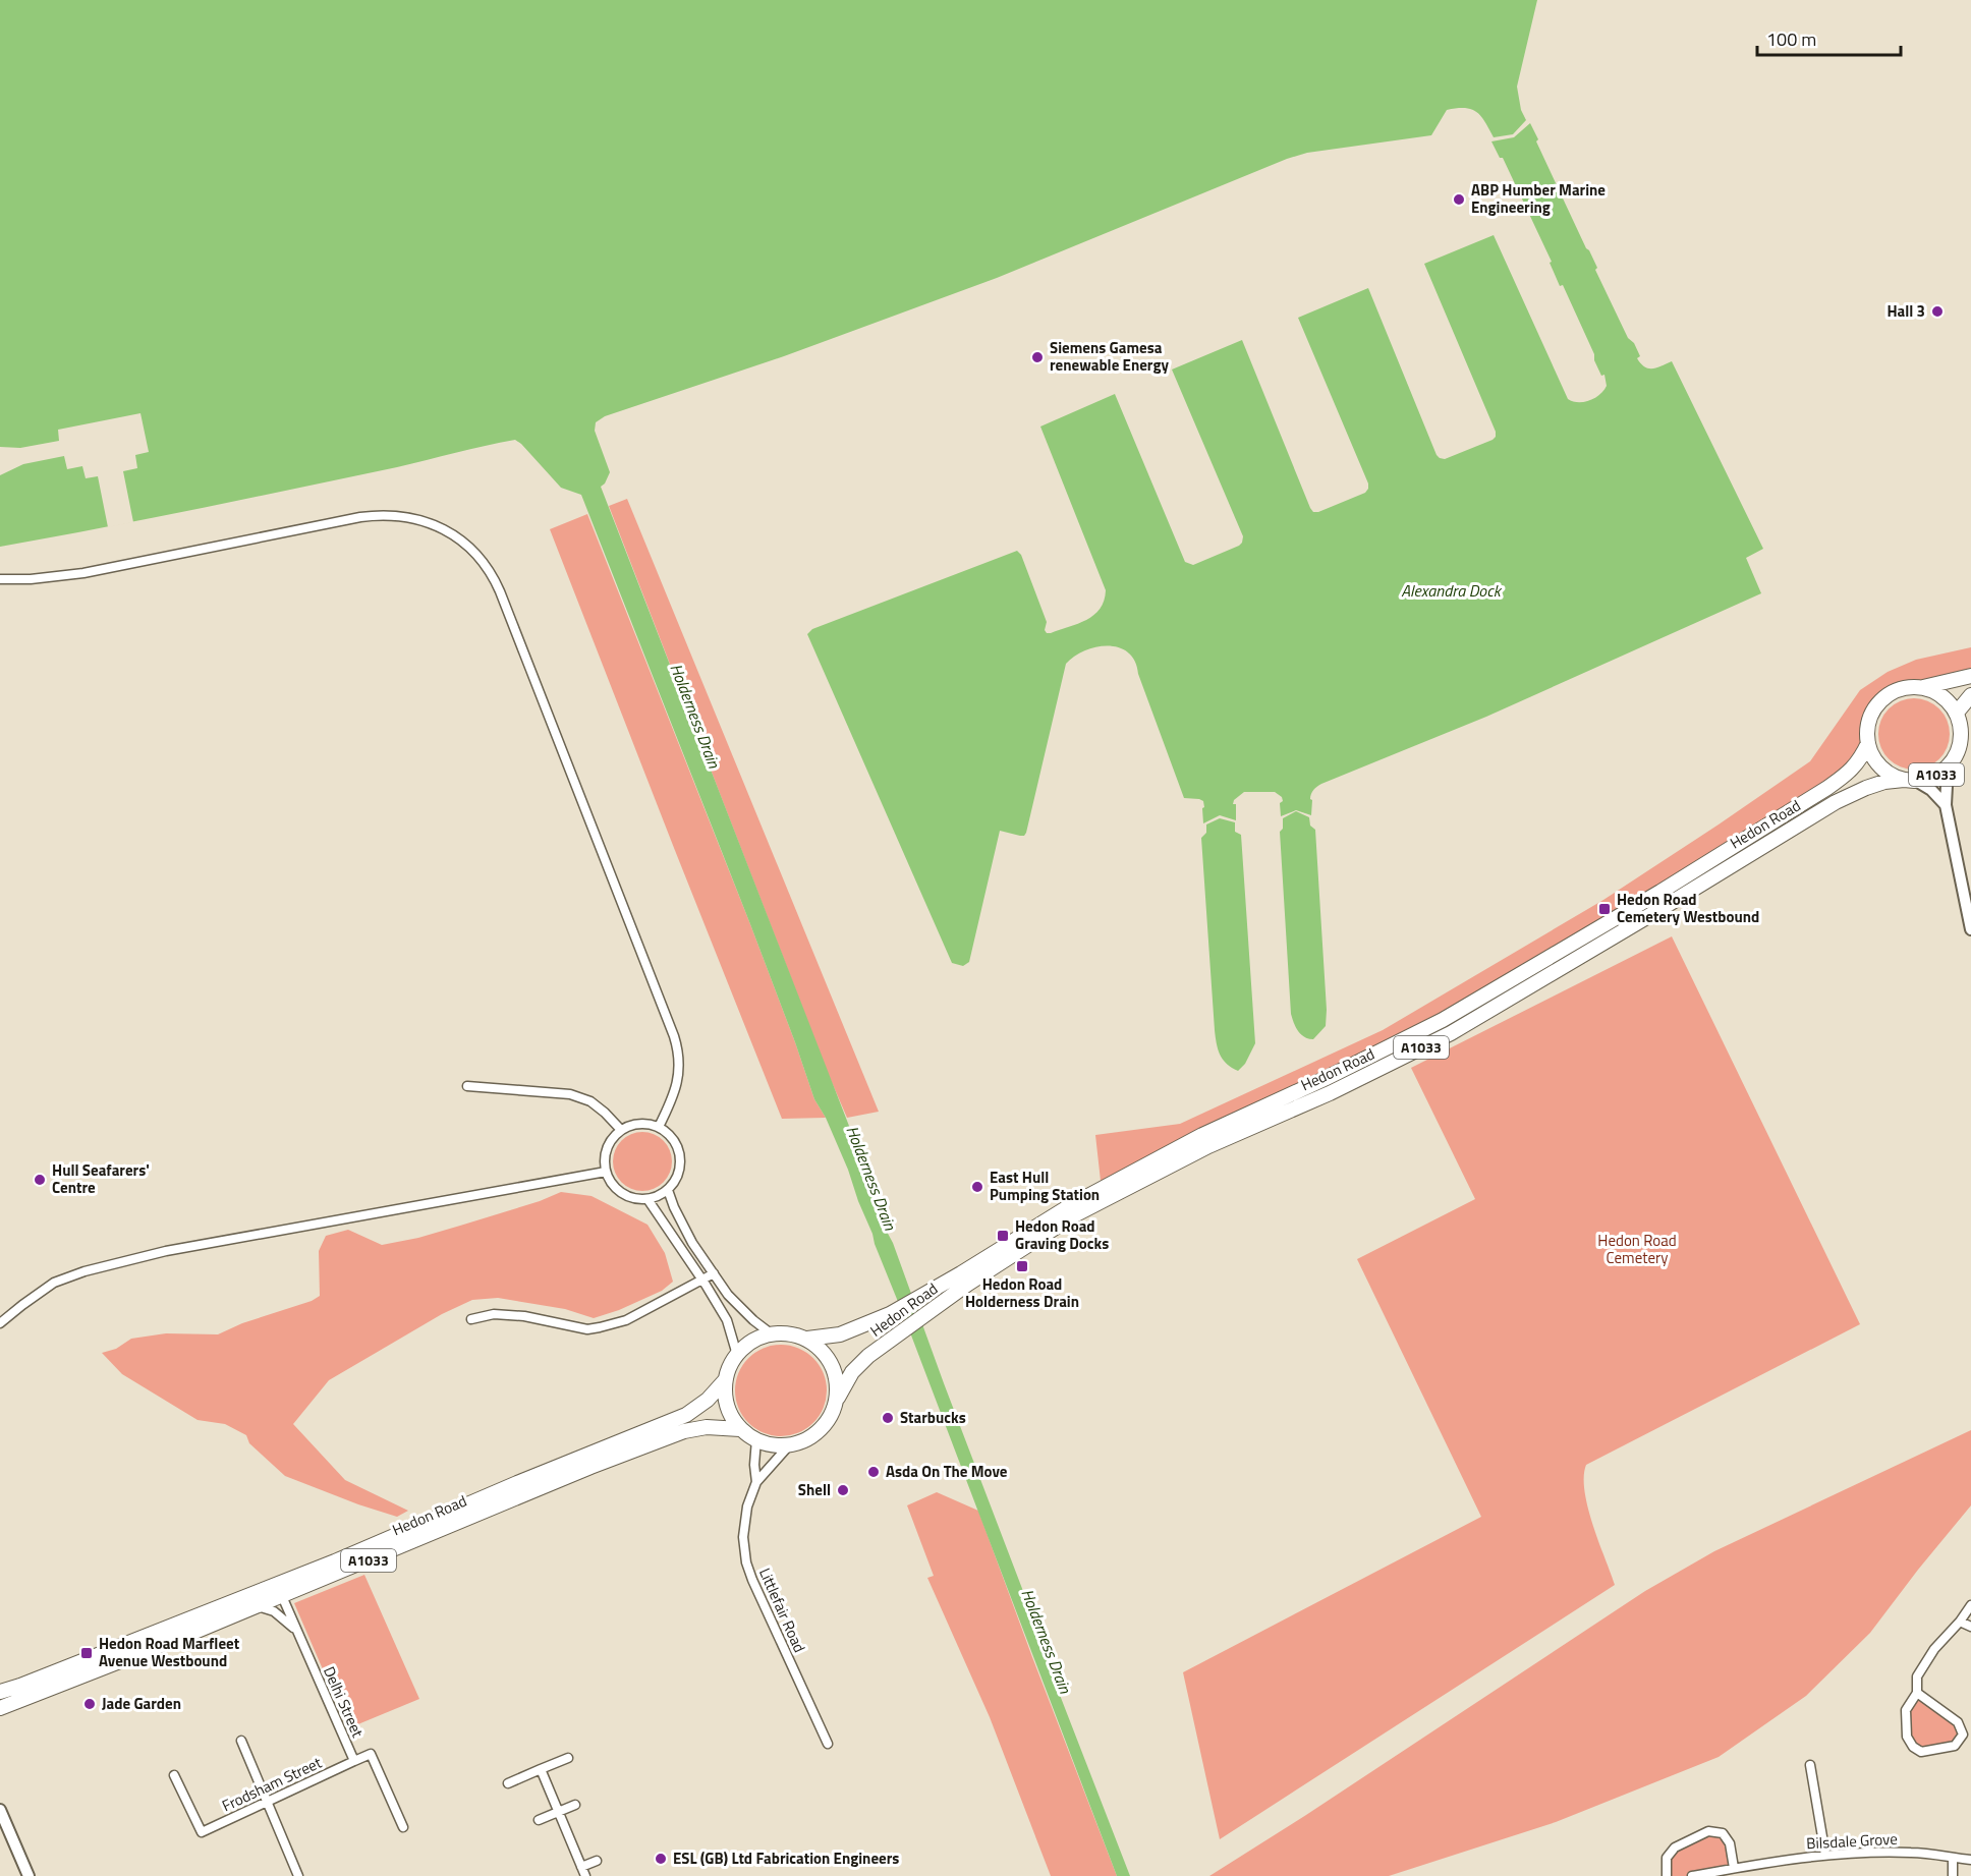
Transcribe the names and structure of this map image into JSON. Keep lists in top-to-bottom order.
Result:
{
  "streets": {
    "highway": ["A1033", "Hedon Road"],
    "street": [
      "Littlefair Road",
      "Delhi Street",
      "Frodsham Street",
      "Bilsdale Grove"
    ]
  },
  "crossings": [
    ["A1033", "Hedon Road"],
    ["A1033", "Littlefair Road"],
    ["Hedon Road", "Littlefair Road"],
    ["Hedon Road", "Delhi Street"],
    ["Delhi Street", "Frodsham Street"]
  ],
  "water": ["Alexandra Dock", "Holderness Drain"],
  "parks": ["Hedon Road Cemetery"],
  "places": {
    "other": [
      "ABP Humber Marine Engineering",
      "Hall 3",
      "Siemens Gamesa renewable Energy",
      "Hull Seafarers' Centre",
      "East Hull Pumping Station",
      "Starbucks",
      "Asda On The Move",
      "Shell",
      "Jade Garden",
      "ESL (GB) Ltd Fabrication Engineers"
    ],
    "transit": [
      "Hedon Road Cemetery Westbound",
      "Hedon Road Graving Docks",
      "Hedon Road Holderness Drain",
      "Hedon Road Marfleet Avenue Westbound"
    ]
  },
  "scale_bar": "100 m"
}
